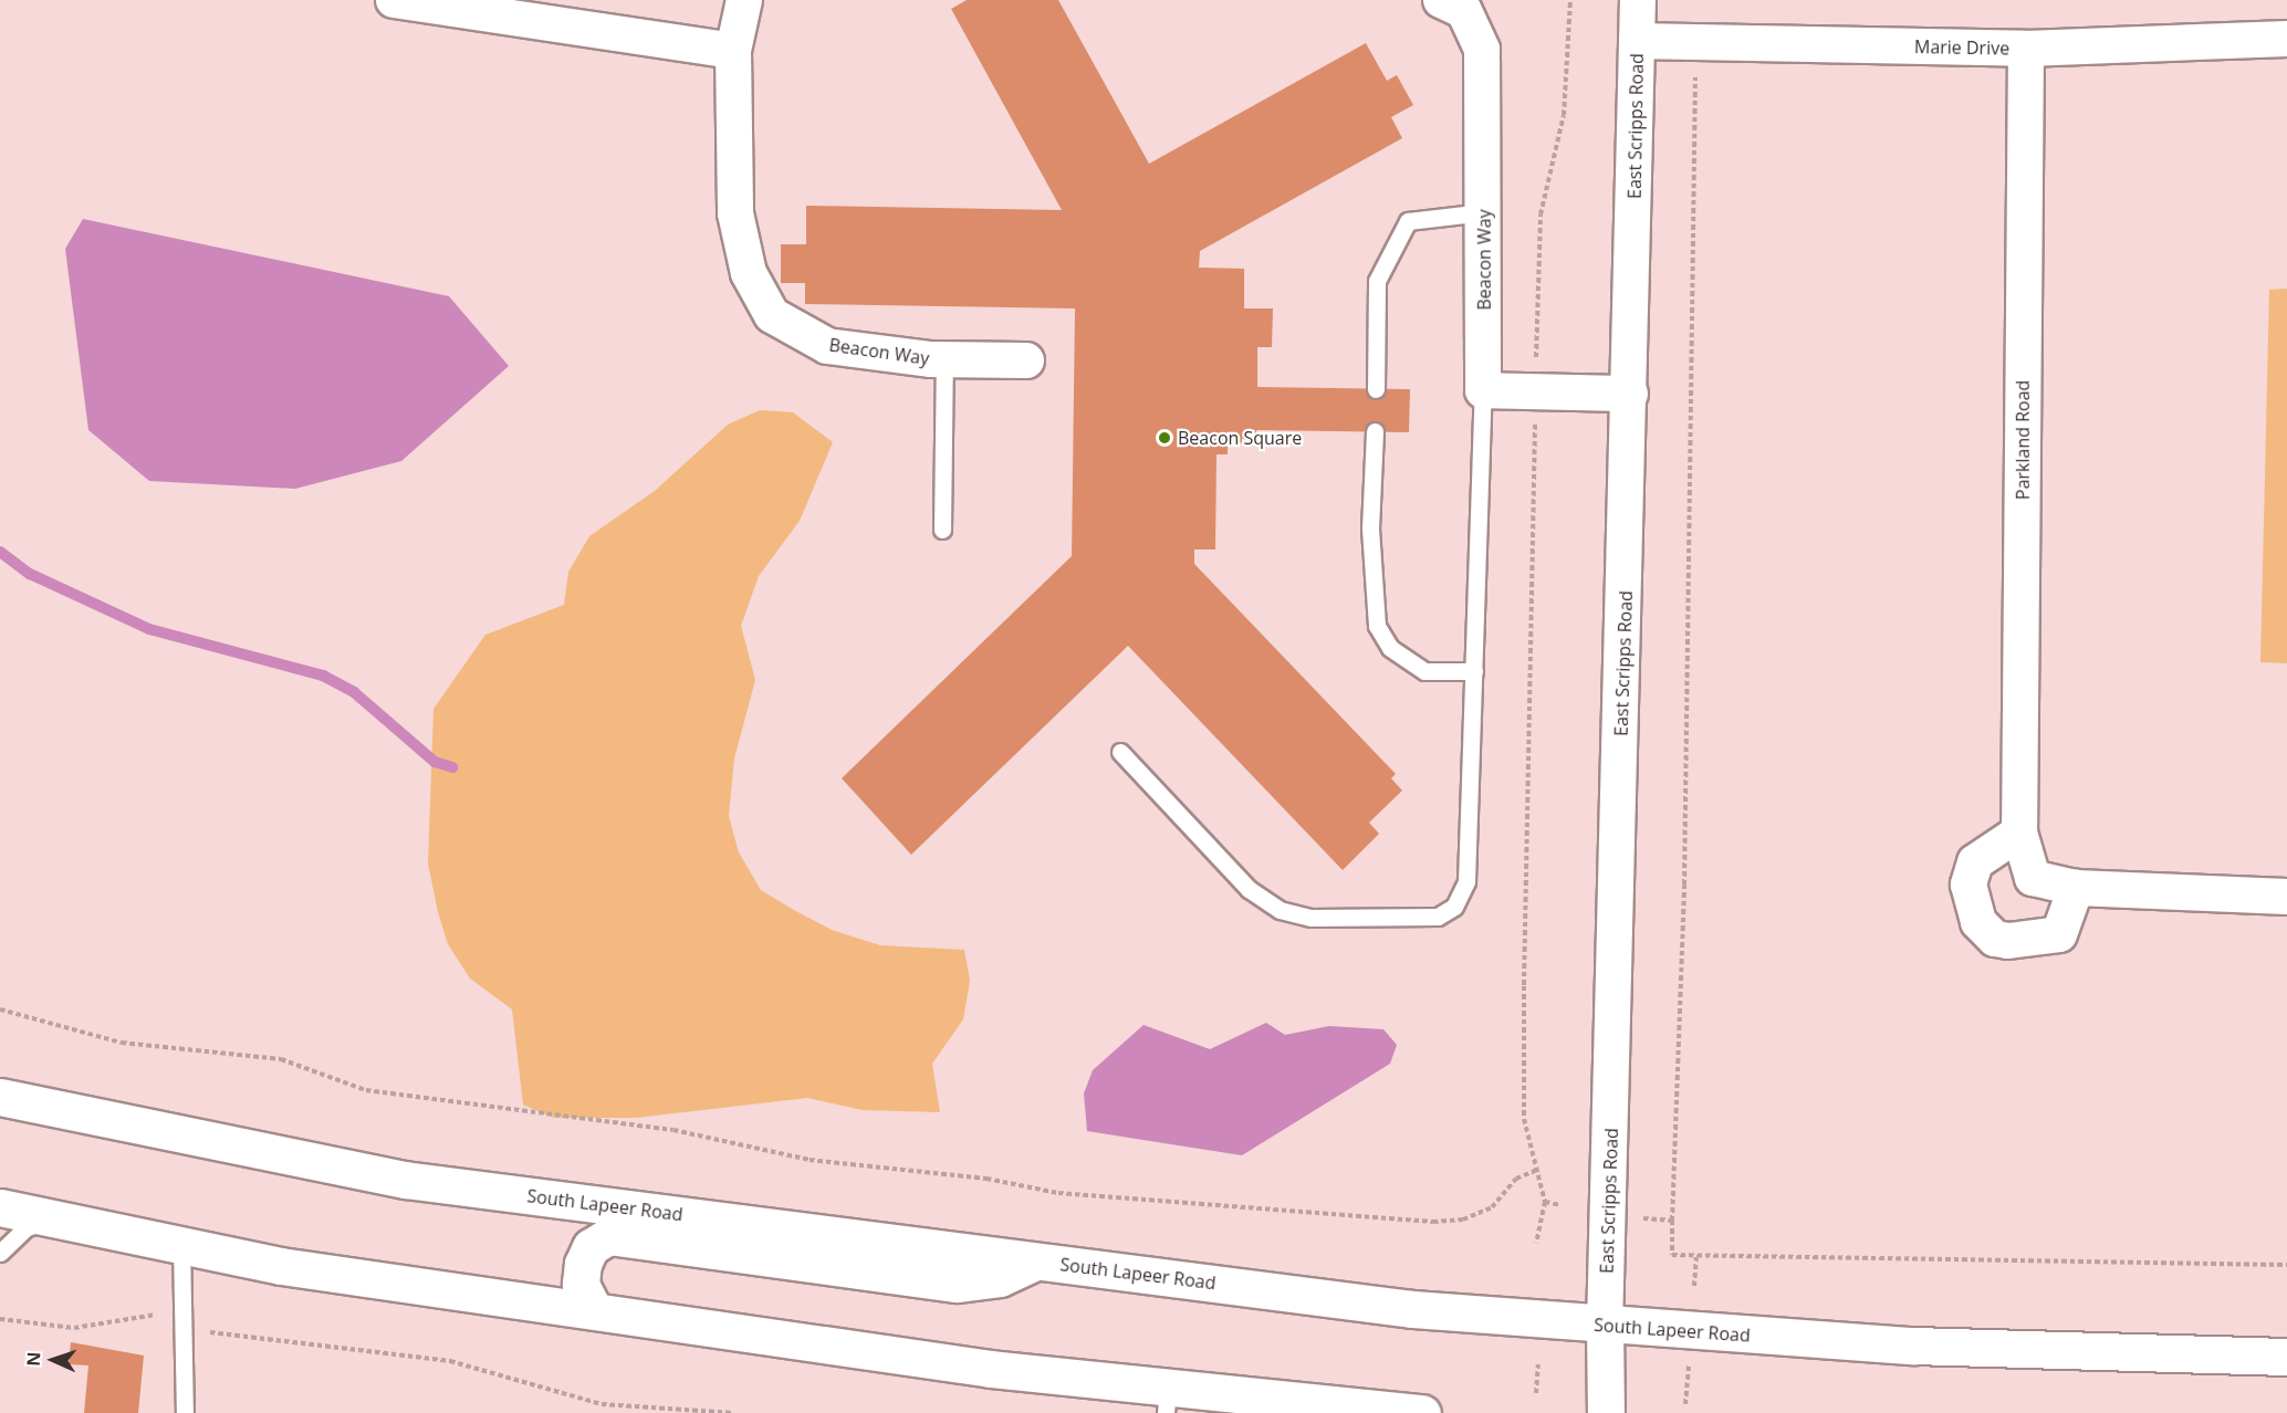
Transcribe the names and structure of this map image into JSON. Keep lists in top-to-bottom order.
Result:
{
  "streets": {
    "main road": ["South Lapeer Road"],
    "street": [
      "Marie Drive",
      "East Scripps Road",
      "Beacon Way",
      "Parkland Road"
    ]
  },
  "crossings": [
    ["Marie Drive", "East Scripps Road"],
    ["Marie Drive", "Parkland Road"],
    ["East Scripps Road", "South Lapeer Road"]
  ],
  "places": ["Beacon Square"],
  "north": "left"
}
